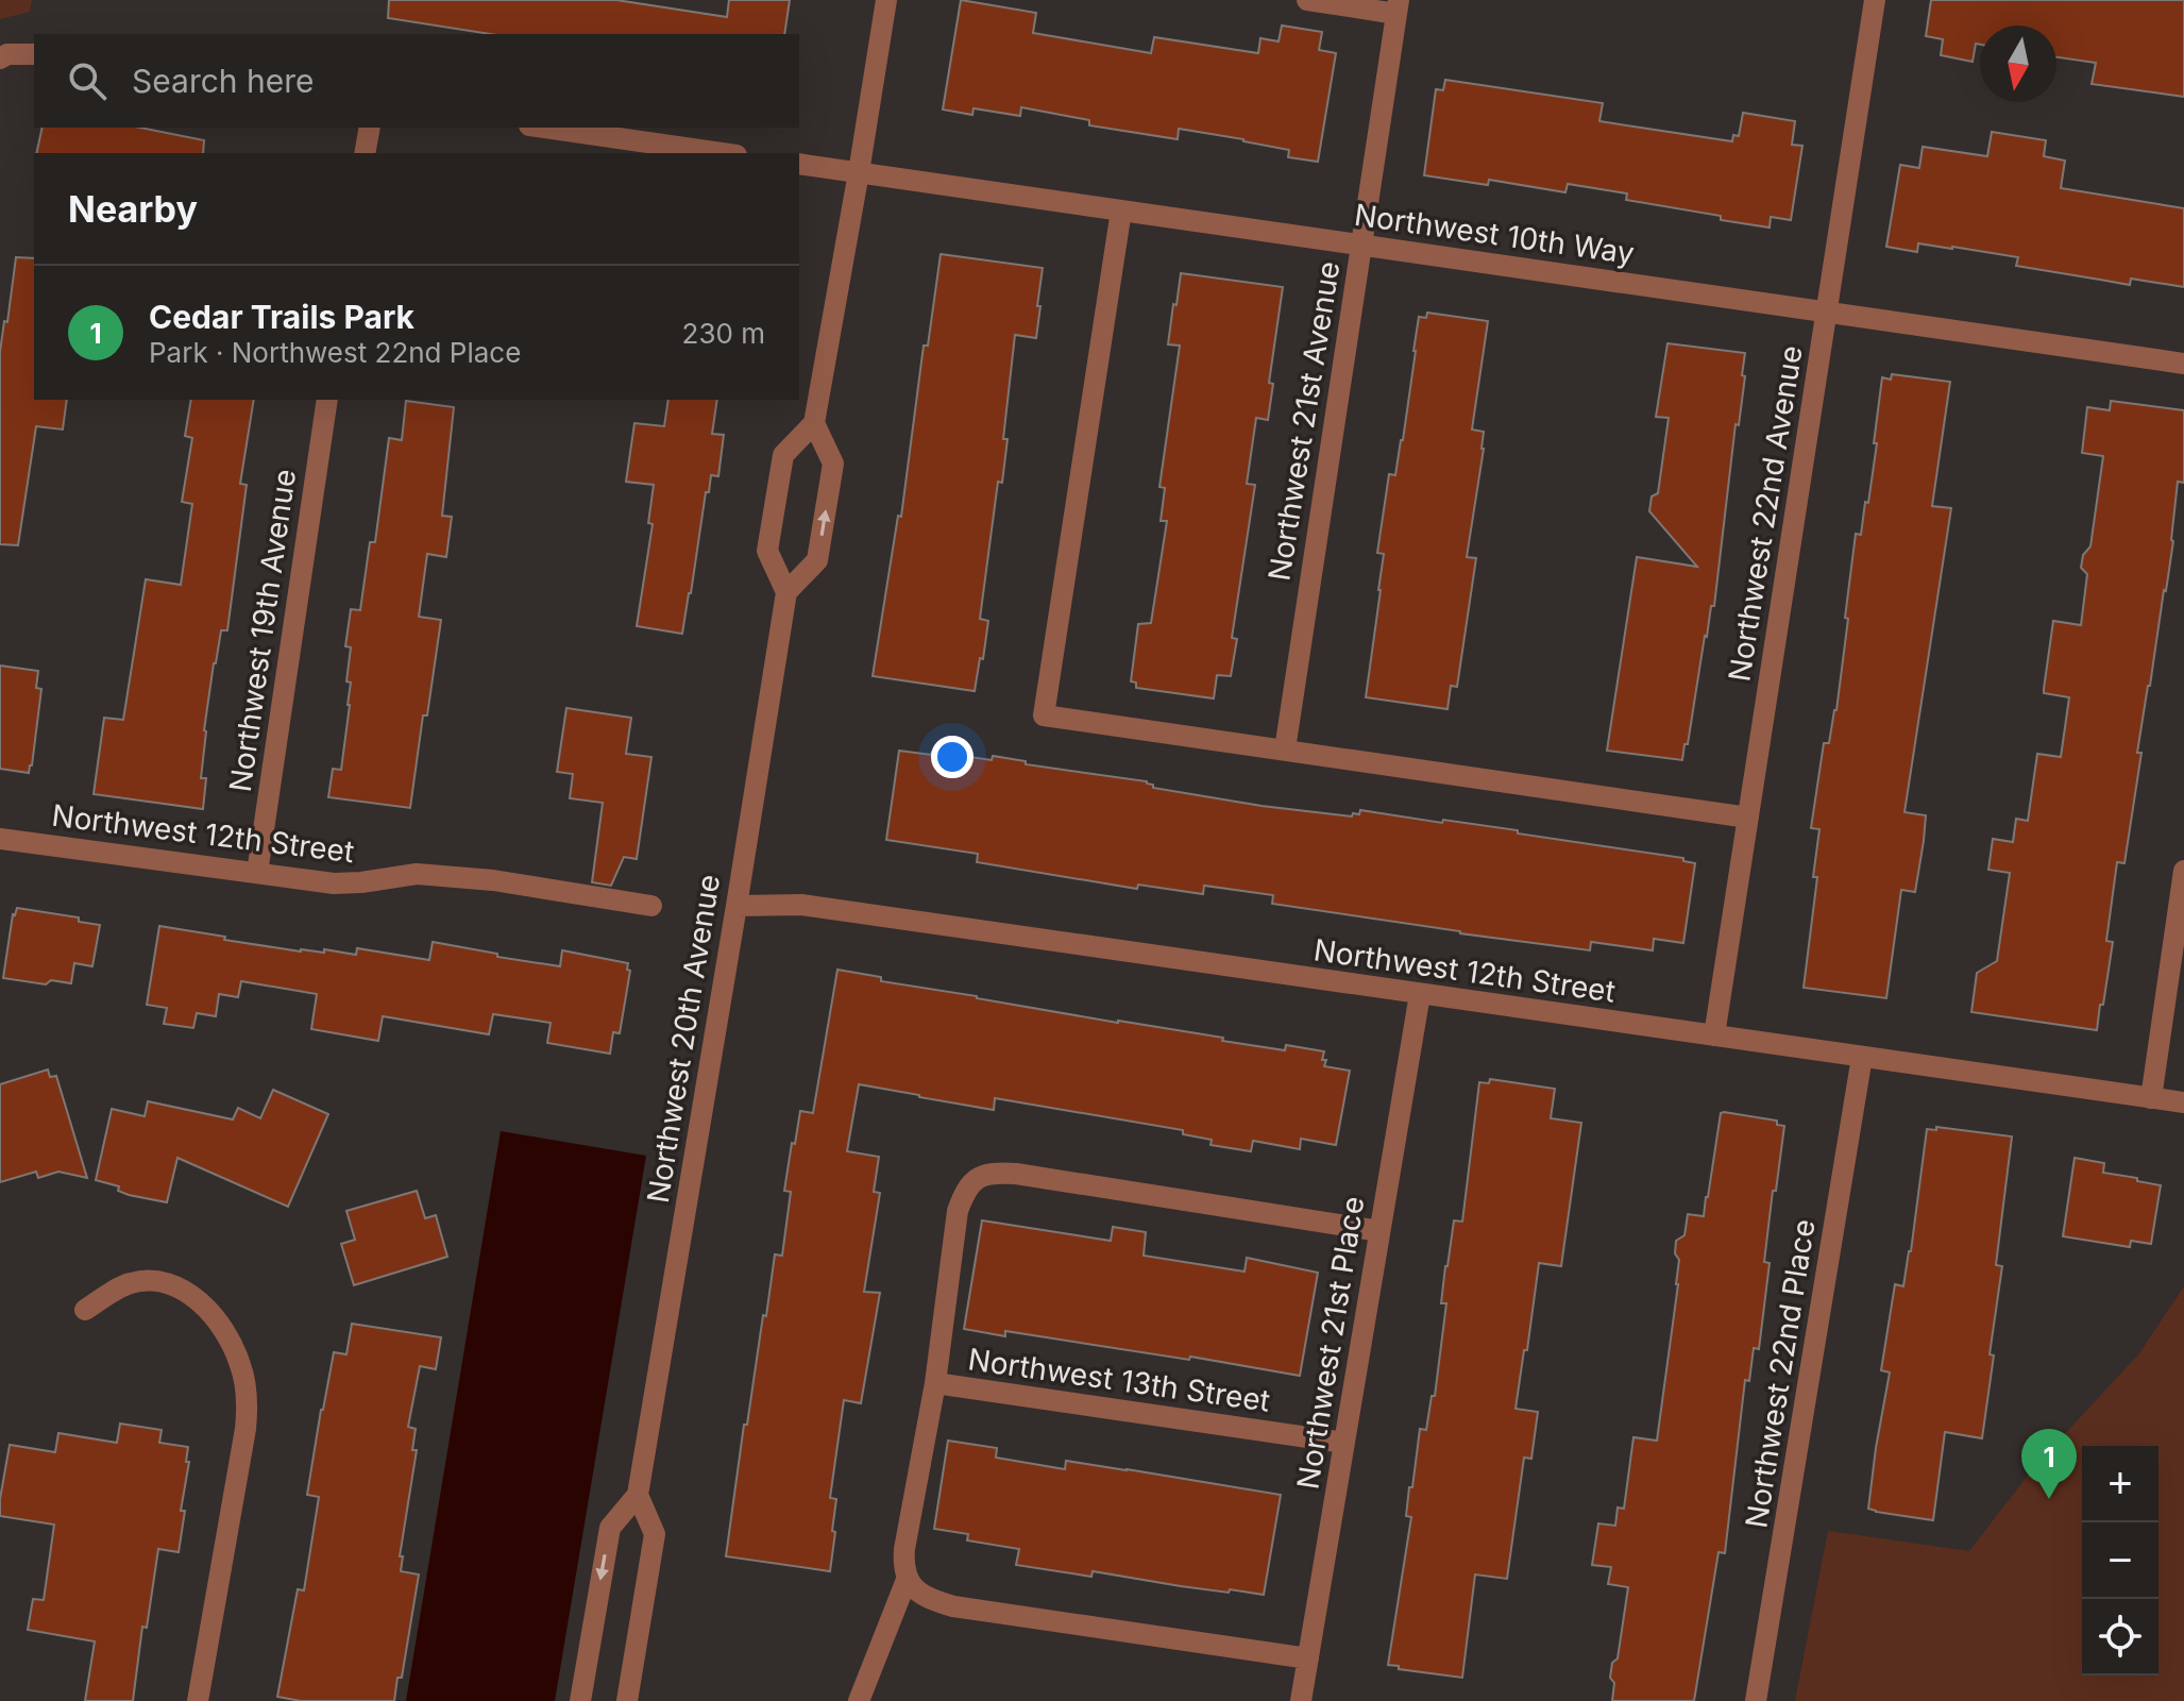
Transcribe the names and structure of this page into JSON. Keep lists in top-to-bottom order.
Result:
{
  "streets": {
    "street": [
      "Northwest 10th Way",
      "Northwest 21st Avenue",
      "Northwest 22nd Avenue",
      "Northwest 19th Avenue",
      "Northwest 12th Street",
      "Northwest 20th Avenue",
      "Northwest 21st Place",
      "Northwest 22nd Place",
      "Northwest 13th Street"
    ]
  },
  "crossings": [
    ["Northwest 10th Way", "Northwest 21st Avenue"],
    ["Northwest 10th Way", "Northwest 22nd Avenue"],
    ["Northwest 22nd Avenue", "Northwest 12th Street"],
    ["Northwest 19th Avenue", "Northwest 12th Street"],
    ["Northwest 12th Street", "Northwest 20th Avenue"],
    ["Northwest 12th Street", "Northwest 21st Place"],
    ["Northwest 12th Street", "Northwest 22nd Place"],
    ["Northwest 21st Place", "Northwest 13th Street"]
  ],
  "north": "bottom",
  "page": {
    "search": "Search here",
    "heading": "Nearby",
    "list": [
      {
        "mark": "1",
        "name": "Cedar Trails Park",
        "note": "Park · Northwest 22nd Place",
        "value": "230 m"
      }
    ],
    "pins": "1",
    "map_buttons": ["+", "−"]
  }
}
